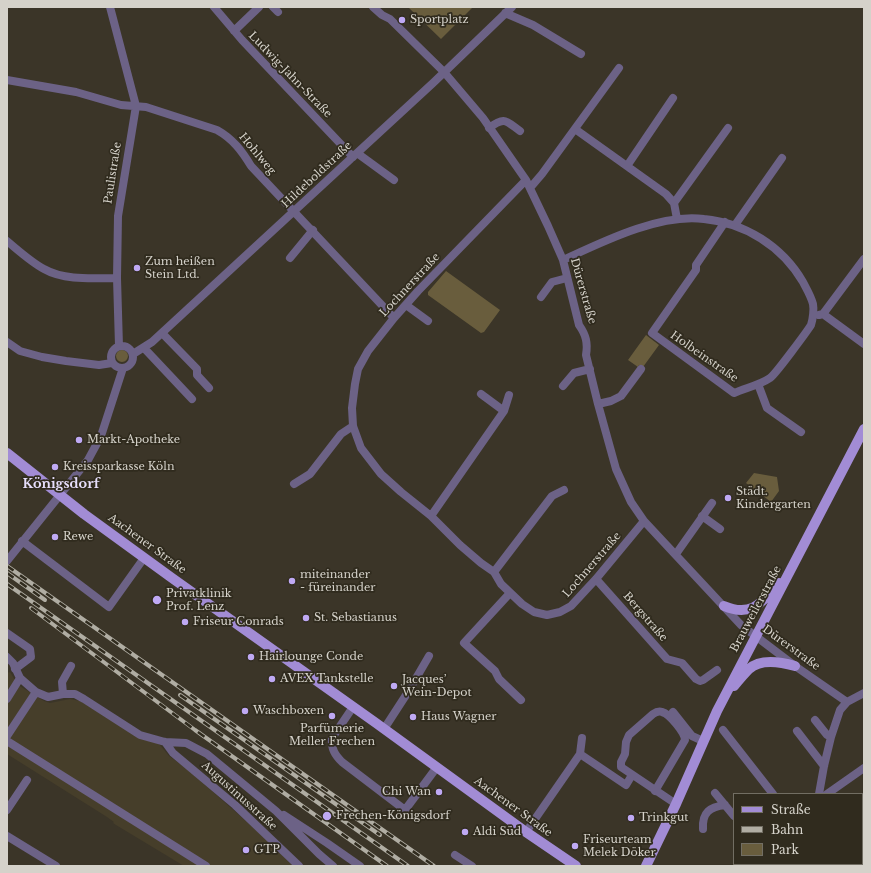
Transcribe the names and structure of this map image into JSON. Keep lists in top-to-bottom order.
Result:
{
  "streets": {
    "main road": ["Aachener Straße", "Brauweilerstraße"],
    "street": [
      "Ludwig-Jahn-Straße",
      "Hohlweg",
      "Paulistraße",
      "Hildeboldstraße",
      "Lochnerstraße",
      "Dürerstraße",
      "Holbeinstraße",
      "Bergstraße",
      "Augustinusstraße"
    ]
  },
  "crossings": [
    ["Ludwig-Jahn-Straße", "Hildeboldstraße"],
    ["Hohlweg", "Paulistraße"],
    ["Hohlweg", "Hildeboldstraße"],
    ["Hohlweg", "Lochnerstraße"],
    ["Paulistraße", "Hildeboldstraße"],
    ["Hildeboldstraße", "Dürerstraße"],
    ["Lochnerstraße", "Dürerstraße"],
    ["Lochnerstraße", "Bergstraße"],
    ["Dürerstraße", "Holbeinstraße"],
    ["Dürerstraße", "Brauweilerstraße"]
  ],
  "districts": ["Königsdorf"],
  "places": [
    "Sportplatz",
    "Zum heißen Stein Ltd.",
    "Markt-Apotheke",
    "Kreissparkasse Köln",
    "Städt. Kindergarten",
    "Rewe",
    "miteinander - füreinander",
    "Privatklinik Prof. Lenz",
    "St. Sebastianus",
    "Friseur Conrads",
    "Hairlounge Conde",
    "AVEX Tankstelle",
    "Jacques’ Wein-Depot",
    "Waschboxen",
    "Parfümerie Meller Frechen",
    "Haus Wagner",
    "Chi Wan",
    "Frechen-Königsdorf",
    "Trinkgut",
    "Aldi Süd",
    "Friseurteam Melek Döker",
    "GTP"
  ],
  "legend": ["Straße", "Bahn", "Park"]
}
